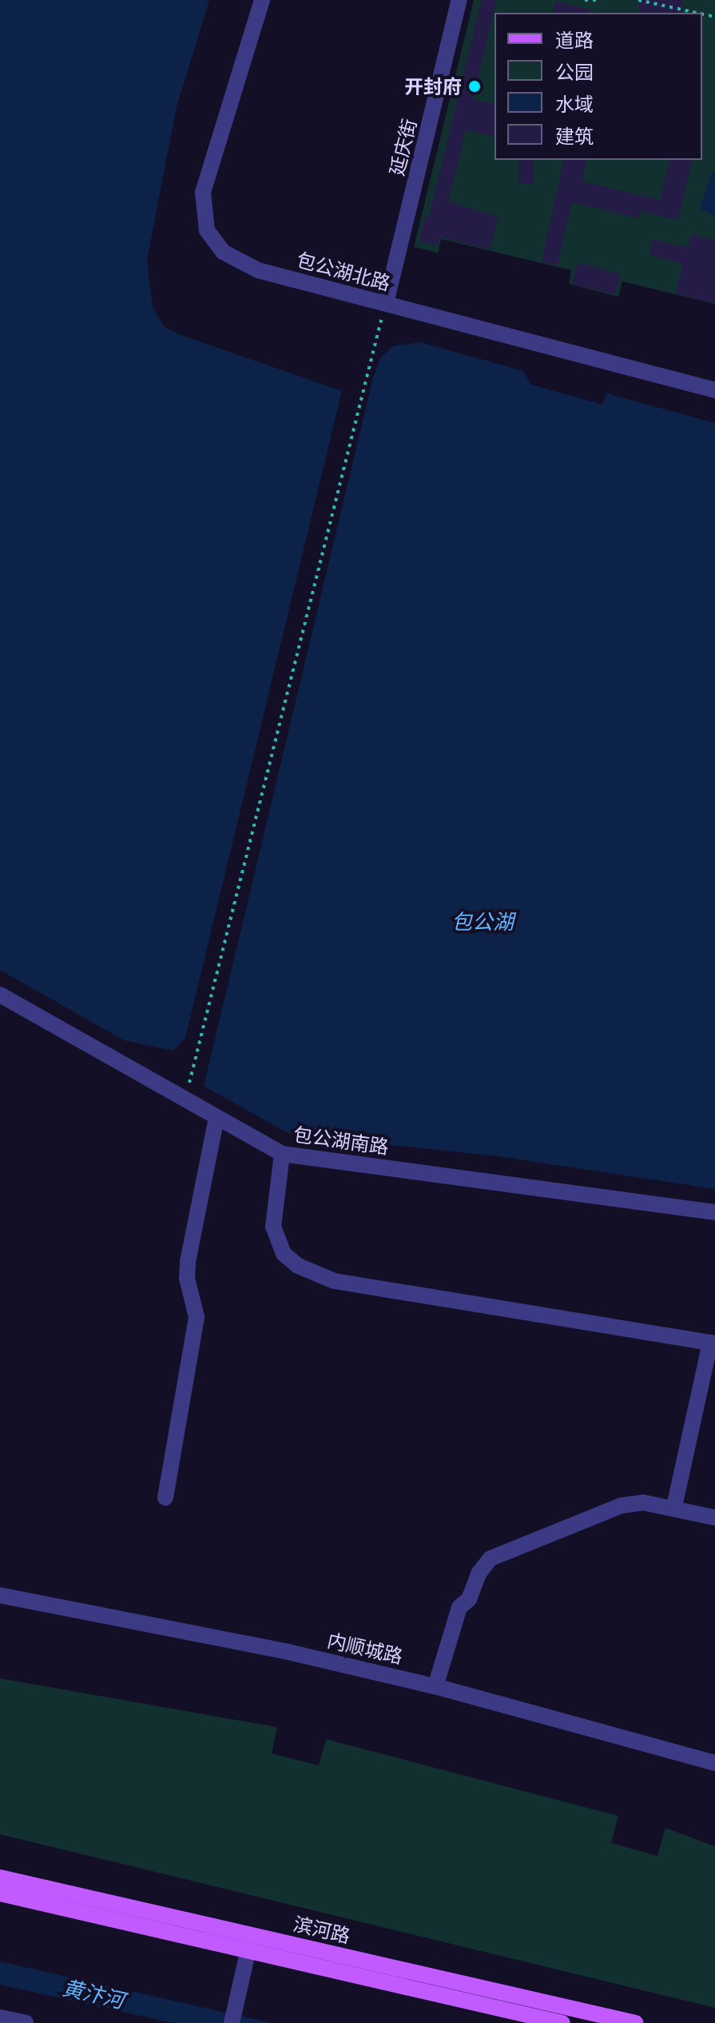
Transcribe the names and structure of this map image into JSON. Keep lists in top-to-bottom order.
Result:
{
  "streets": {
    "main road": ["滨河路"],
    "street": [
      "延庆街",
      "包公湖北路",
      "包公湖南路",
      "内顺城路"
    ]
  },
  "crossings": [
    ["延庆街", "包公湖北路"]
  ],
  "water": ["包公湖", "黄汴河"],
  "places": ["开封府"],
  "legend": [
    "道路",
    "公园",
    "水域",
    "建筑"
  ]
}
